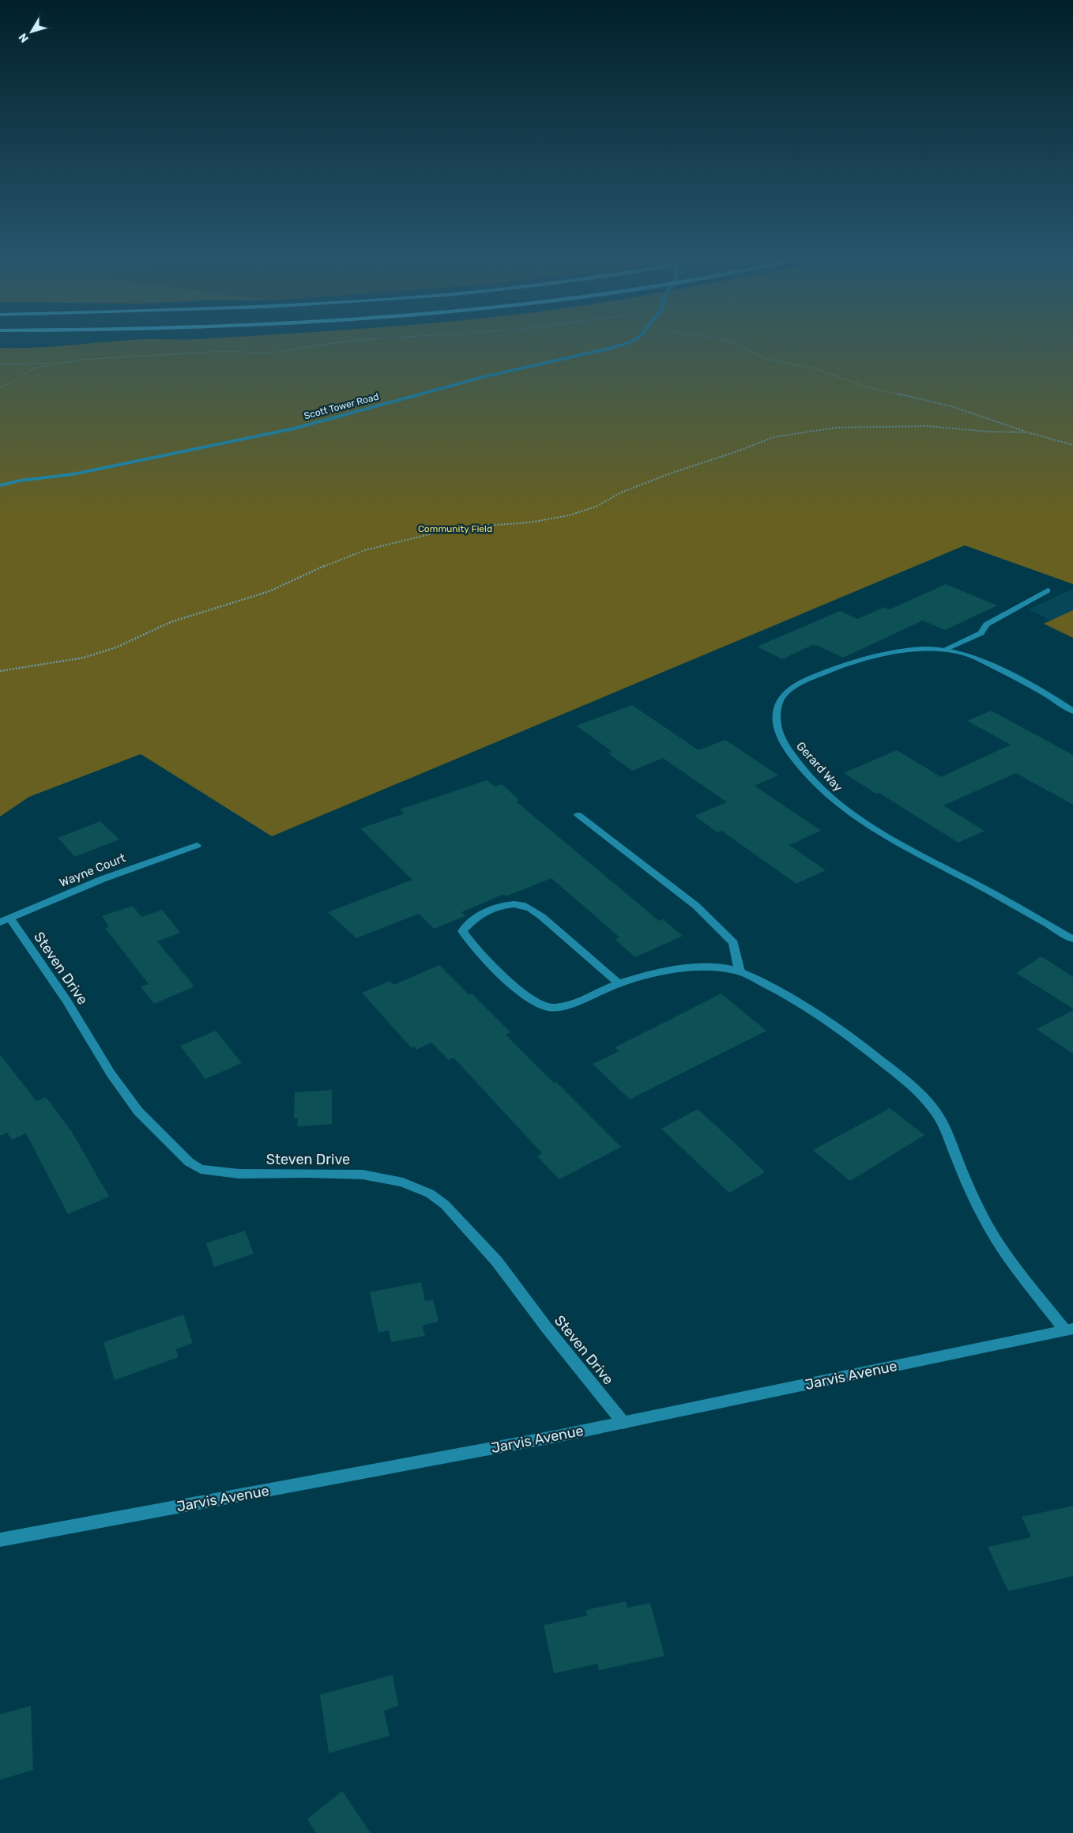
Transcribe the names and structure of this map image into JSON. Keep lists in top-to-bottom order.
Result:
{
  "streets": {
    "street": [
      "Scott Tower Road",
      "Gerard Way",
      "Wayne Court",
      "Steven Drive",
      "Jarvis Avenue"
    ]
  },
  "crossings": [
    ["Wayne Court", "Steven Drive"],
    ["Steven Drive", "Jarvis Avenue"]
  ],
  "parks": ["Community Field"],
  "north": "bottom left"
}
